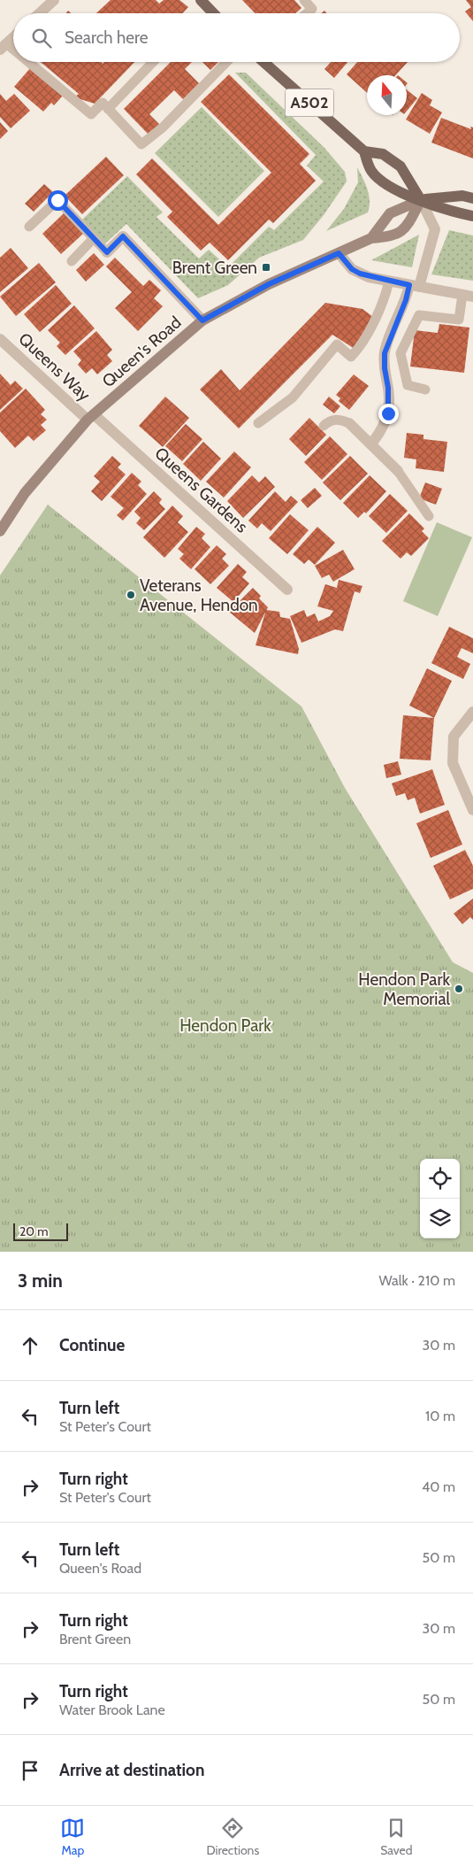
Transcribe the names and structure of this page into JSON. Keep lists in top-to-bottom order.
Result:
{
  "streets": {
    "main road": ["A502", "Queen's Road"],
    "street": ["Queens Way", "Queens Gardens"]
  },
  "crossings": [
    ["A502", "Queen's Road"],
    ["Queen's Road", "Queens Way"],
    ["Queen's Road", "Queens Gardens"],
    ["Queens Way", "Queens Gardens"]
  ],
  "parks": ["Hendon Park"],
  "places": {
    "transit": ["Brent Green"],
    "other": ["Veterans Avenue, Hendon", "Hendon Park Memorial"]
  },
  "scale_bar": "20 m",
  "north": "top",
  "page": {
    "search": "Search here",
    "scale": "20 m",
    "heading": ["3 min", "Walk · 210 m"],
    "list": [
      ["Continue", "30 m"],
      ["Turn left", "St Peter's Court", "10 m"],
      ["Turn right", "St Peter's Court", "40 m"],
      ["Turn left", "Queen's Road", "50 m"],
      ["Turn right", "Brent Green", "30 m"],
      ["Turn right", "Water Brook Lane", "50 m"],
      "Arrive at destination"
    ],
    "nav": ["Map", "Directions", "Saved"]
  }
}
